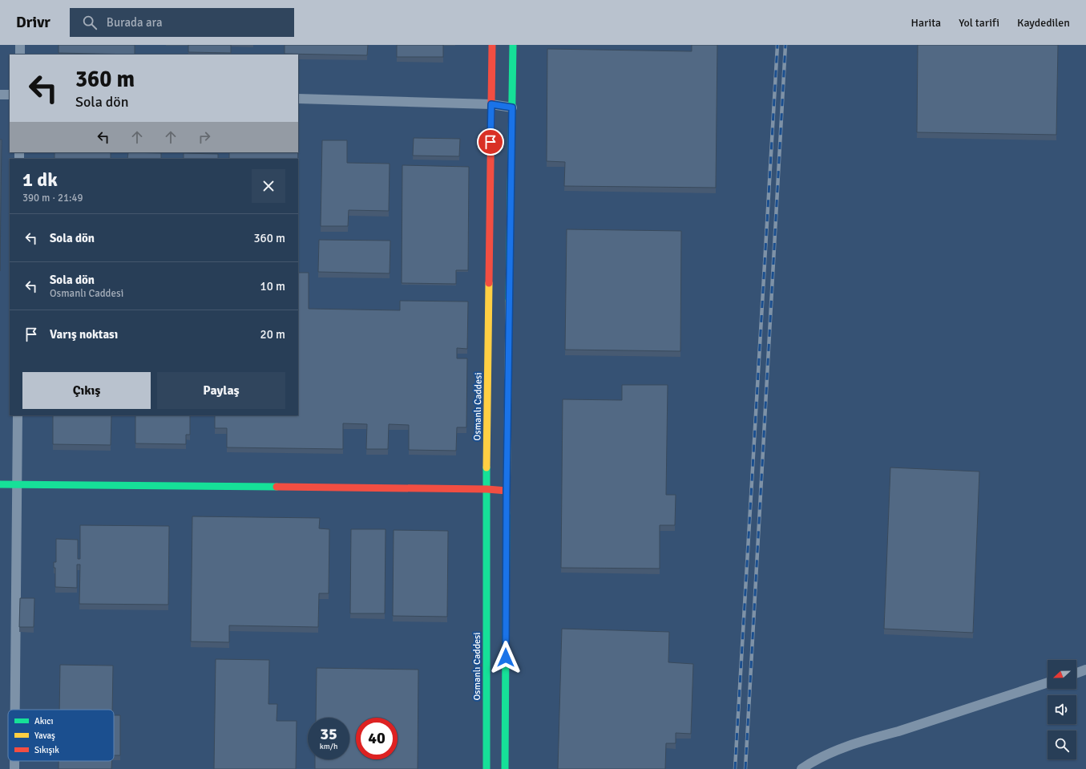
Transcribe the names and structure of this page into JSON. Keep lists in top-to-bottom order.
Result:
{
  "streets": {
    "street": ["Osmanlı Caddesi"]
  },
  "legend": ["Akıcı", "Yavaş", "Sıkışık"],
  "north": "left",
  "page": {
    "header": "Drivr",
    "search": "Burada ara",
    "nav": ["Harita", "Yol tarifi", "Kaydedilen"],
    "turn": ["360 m", "Sola dön"],
    "heading": ["1 dk", "390 m · 21:49"],
    "list": [
      {
        "name": "Sola dön",
        "value": "360 m"
      },
      {
        "name": "Sola dön",
        "note": "Osmanlı Caddesi",
        "value": "10 m"
      },
      {
        "name": "Varış noktası",
        "value": "20 m"
      }
    ],
    "buttons": ["Çıkış", "Paylaş"],
    "speed": "35 km/h",
    "limit": "40"
  }
}
